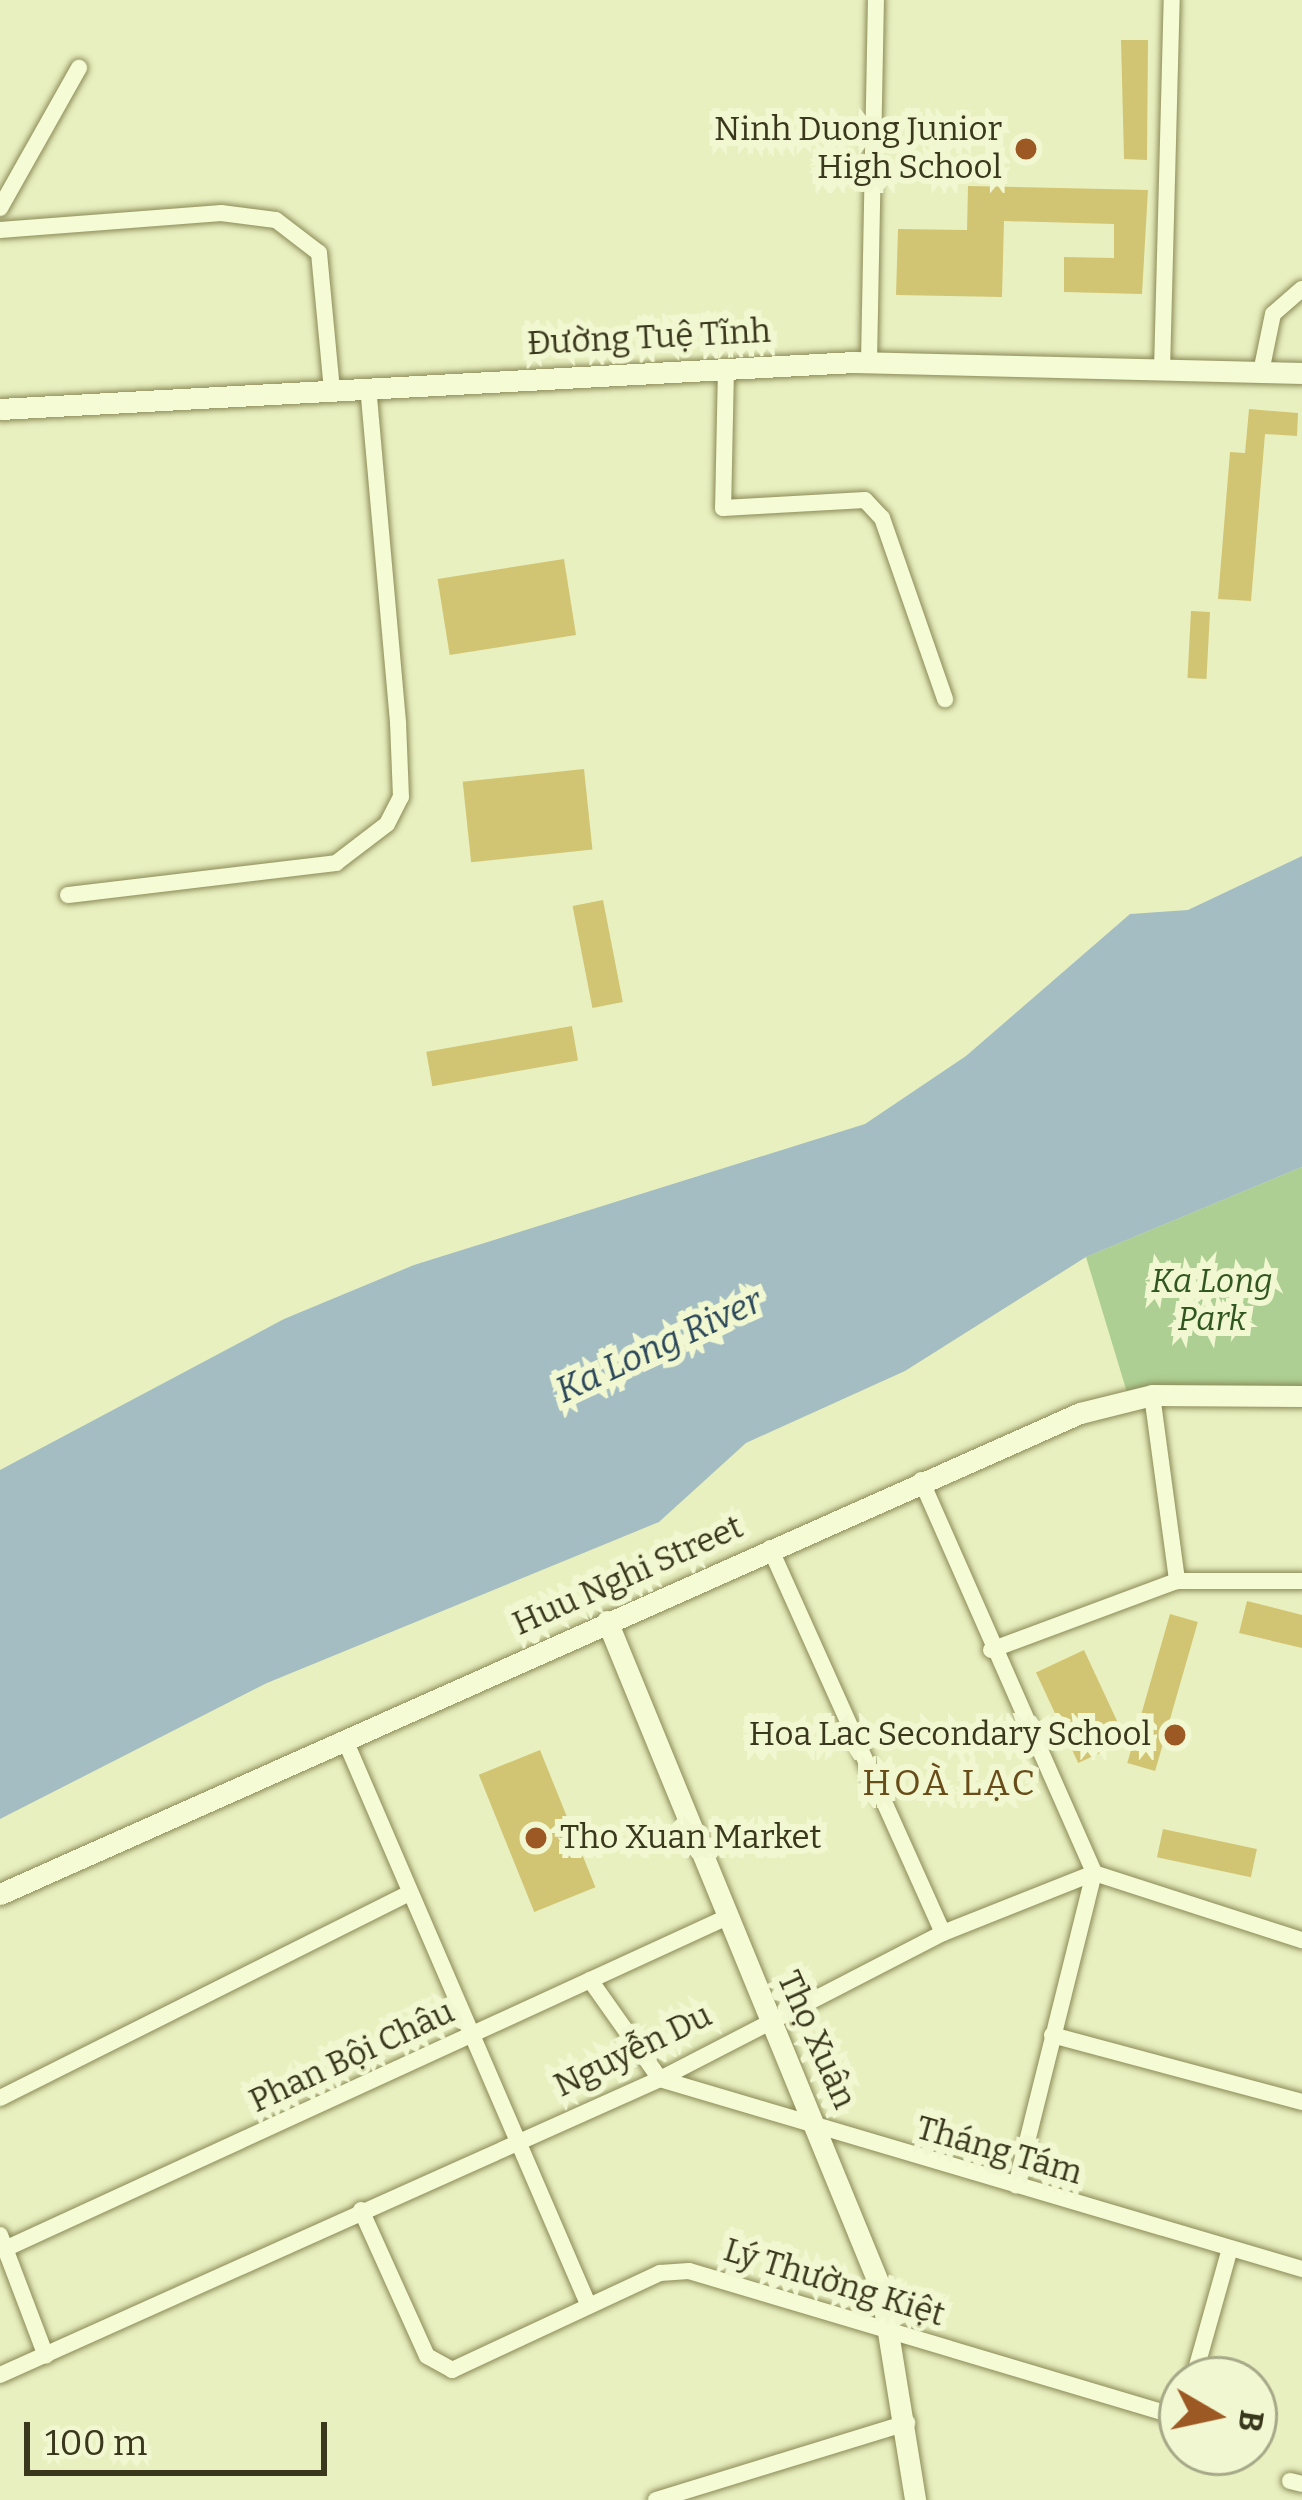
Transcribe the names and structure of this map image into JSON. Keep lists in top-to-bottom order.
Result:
{
  "streets": {
    "street": [
      "Đường Tuệ Tĩnh",
      "Huu Nghi Street",
      "Thọ Xuân",
      "Nguyễn Du",
      "Phan Bội Châu",
      "Tháng Tám",
      "Lý Thường Kiệt"
    ]
  },
  "crossings": [
    ["Huu Nghi Street", "Thọ Xuân"],
    ["Thọ Xuân", "Nguyễn Du"],
    ["Thọ Xuân", "Phan Bội Châu"],
    ["Thọ Xuân", "Tháng Tám"],
    ["Thọ Xuân", "Lý Thường Kiệt"],
    ["Nguyễn Du", "Tháng Tám"],
    ["Nguyễn Du", "Lý Thường Kiệt"]
  ],
  "districts": ["HOÀ LẠC"],
  "water": ["Ka Long River"],
  "parks": ["Ka Long Park"],
  "places": ["Ninh Duong Junior High School", "Hoa Lac Secondary School", "Tho Xuan Market"],
  "scale_bar": "100 m",
  "north": "right"
}
